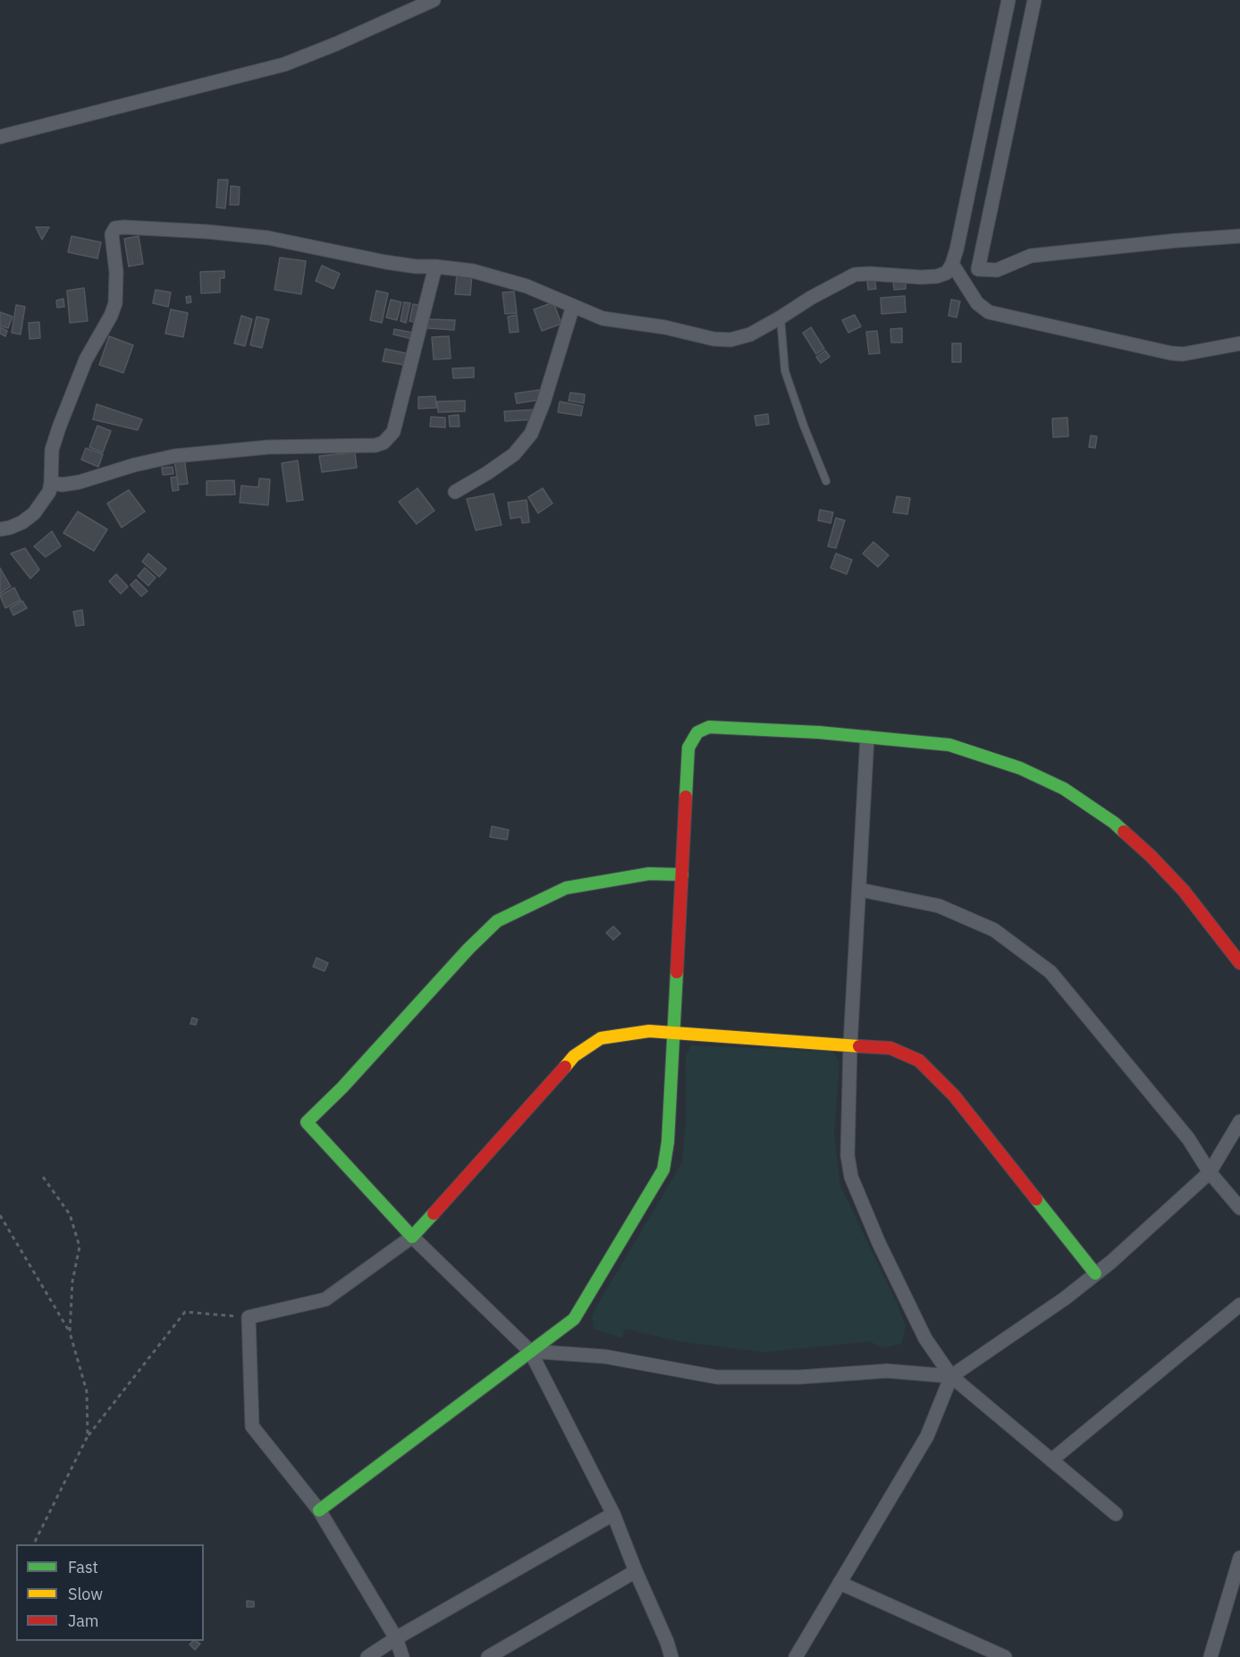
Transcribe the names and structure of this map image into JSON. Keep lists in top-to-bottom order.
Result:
{
  "legend": ["Fast", "Slow", "Jam"]
}
